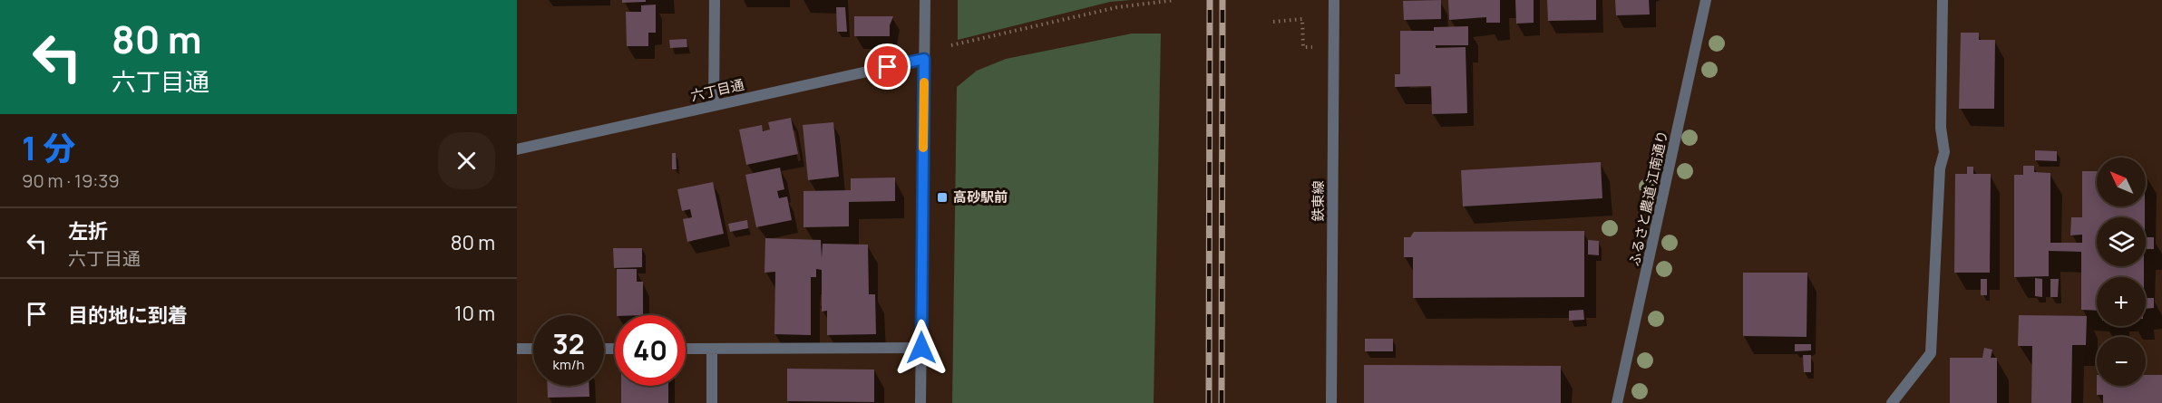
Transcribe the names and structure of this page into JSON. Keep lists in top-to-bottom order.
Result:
{
  "streets": {
    "street": ["六丁目通", "ふるさと農道 江南通り", "鉄東線"]
  },
  "places": {
    "transit": ["高砂駅前"]
  },
  "north": "top left",
  "page": {
    "turn": ["80 m", "六丁目通"],
    "heading": ["1 分", "90 m · 19:39"],
    "map_buttons": ["+", "−"],
    "list": [
      {
        "name": "左折",
        "note": "六丁目通",
        "value": "80 m"
      },
      {
        "name": "目的地に到着",
        "value": "10 m"
      }
    ],
    "speed": "32 km/h",
    "limit": "40"
  }
}
